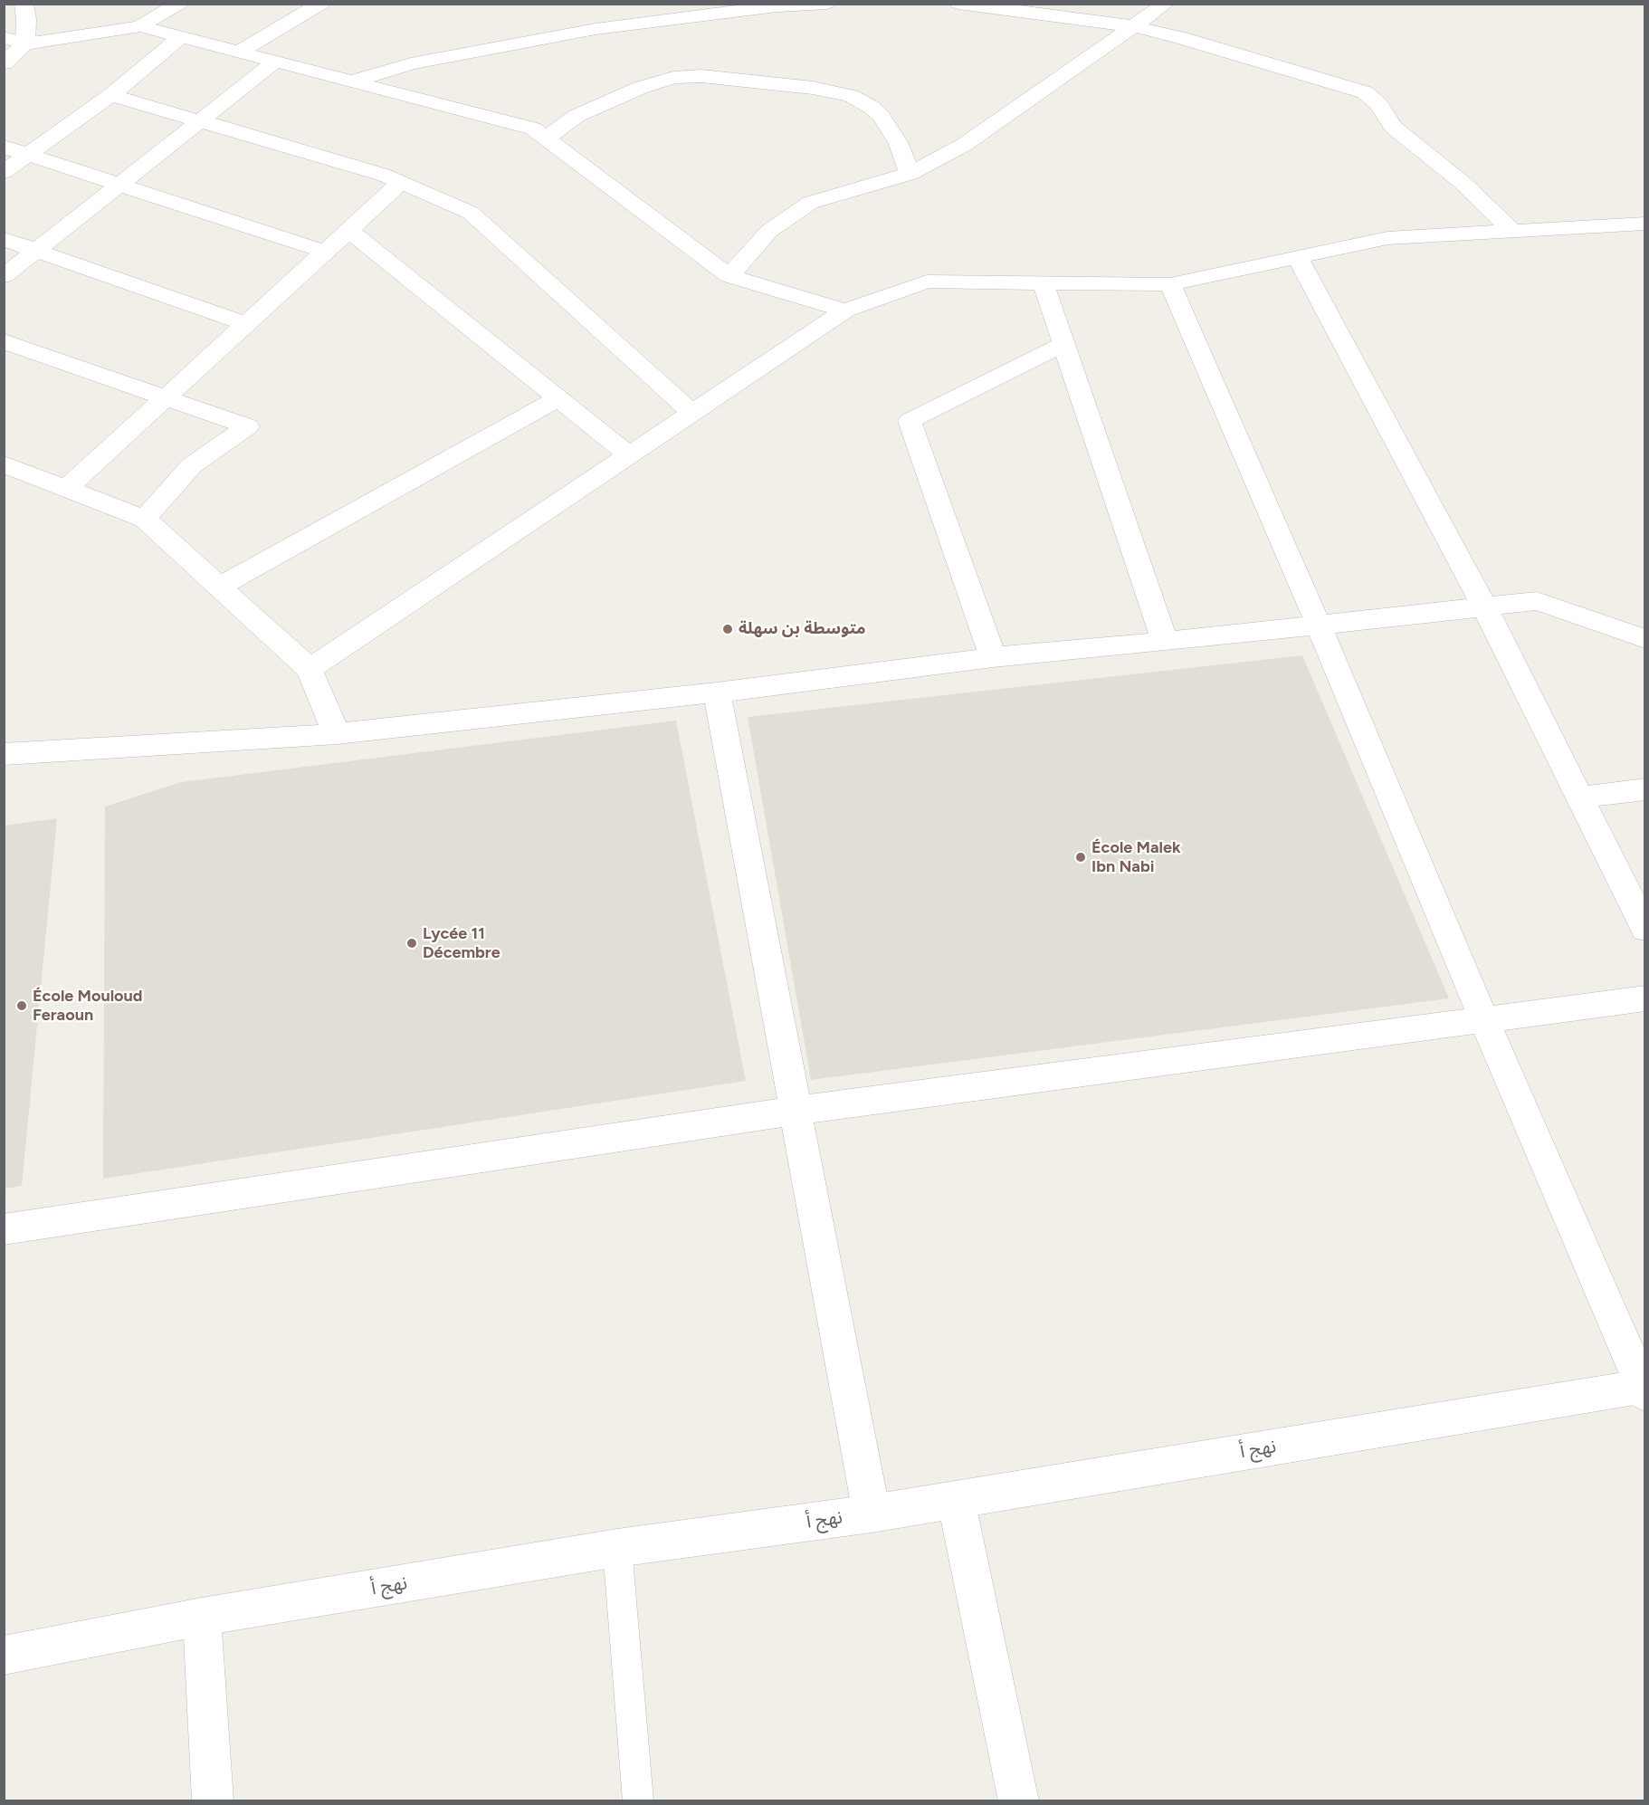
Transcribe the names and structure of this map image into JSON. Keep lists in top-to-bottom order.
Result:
{
  "streets": {
    "street": ["نهج أ"]
  },
  "places": [
    "متوسطة بن سهلة",
    "École Malek Ibn Nabi",
    "Lycée 11 Décembre",
    "École Mouloud Feraoun"
  ]
}
